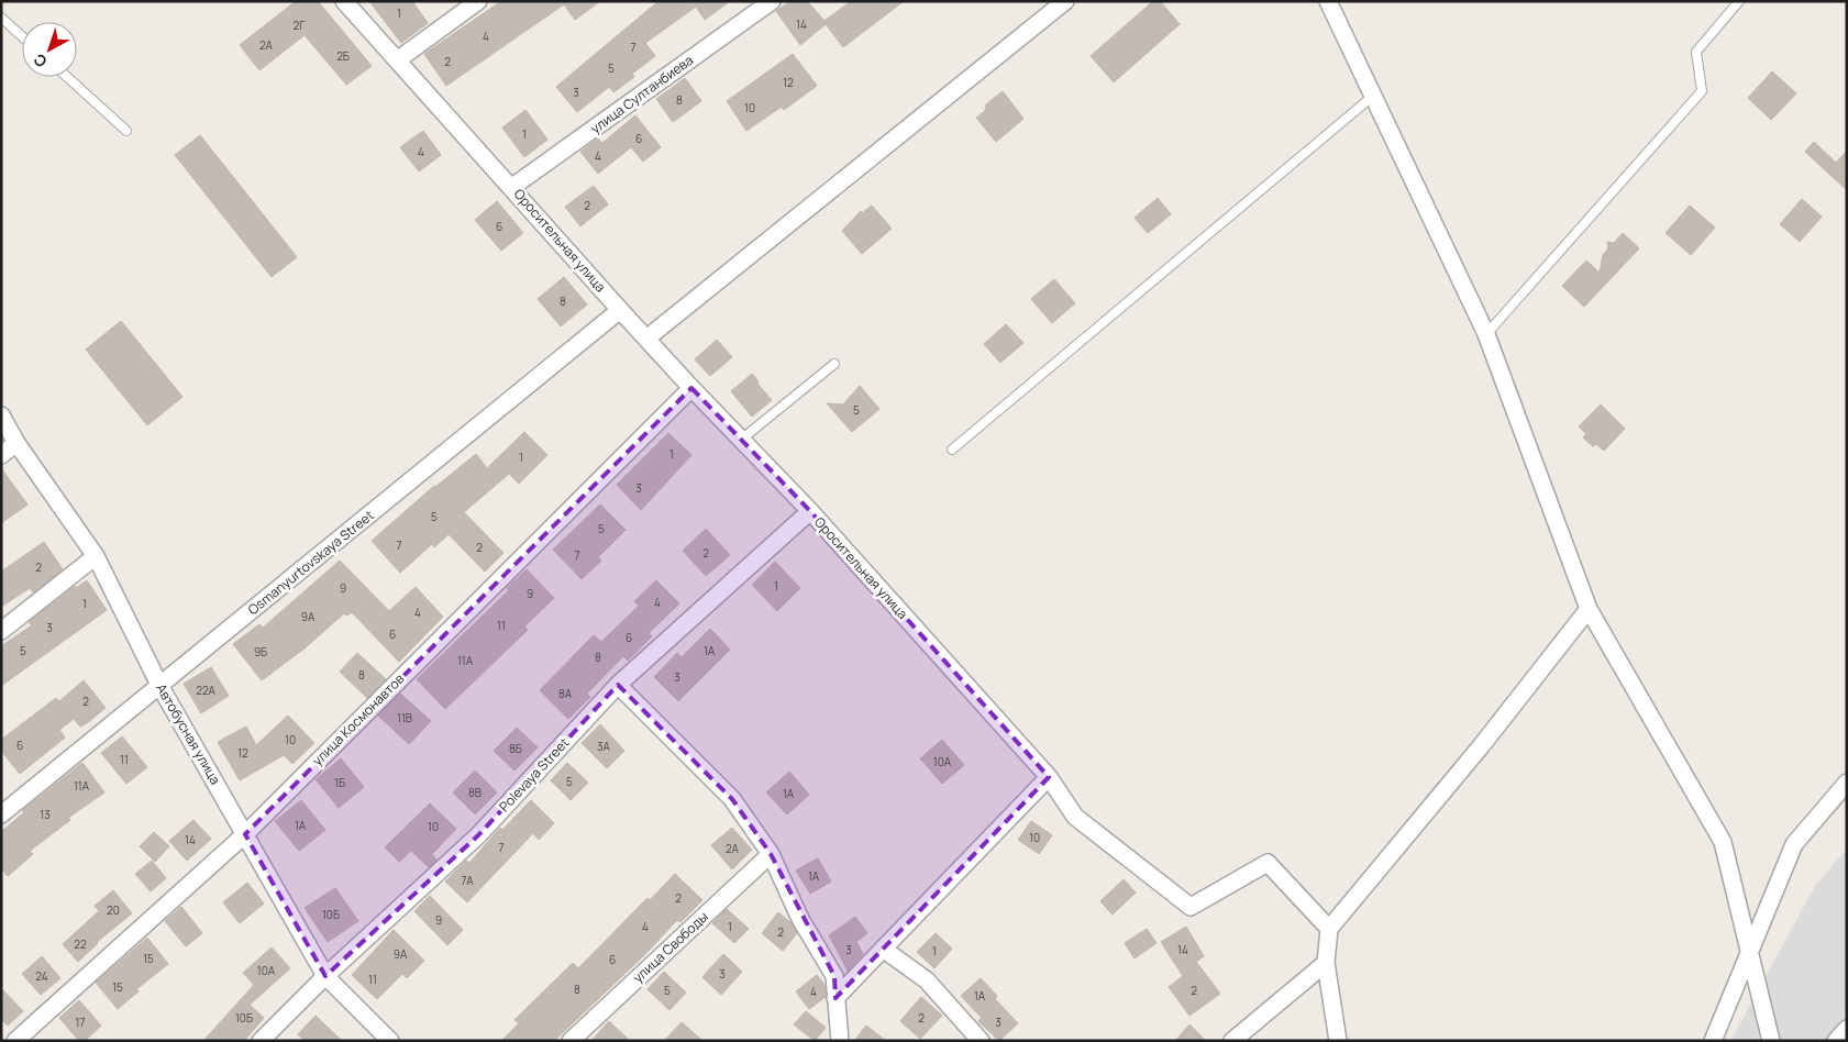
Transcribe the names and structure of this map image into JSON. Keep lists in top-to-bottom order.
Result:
{
  "streets": {
    "street": [
      "улица Султанбиева",
      "Оросительная улица",
      "Osmanyurtovskaya Street",
      "улица Космонавтов",
      "Автобусная улица",
      "Polevaya Street",
      "улица Свободы"
    ]
  },
  "crossings": [
    ["улица Султанбиева", "Оросительная улица"],
    ["Оросительная улица", "Osmanyurtovskaya Street"],
    ["Оросительная улица", "улица Космонавтов"],
    ["Оросительная улица", "Polevaya Street"],
    ["Osmanyurtovskaya Street", "Автобусная улица"],
    ["улица Космонавтов", "Автобусная улица"],
    ["Автобусная улица", "Polevaya Street"]
  ],
  "house_numbers": [
    "1",
    "14",
    "2Г",
    "4",
    "2А",
    "7",
    "2Б",
    "2",
    "5",
    "12",
    "3",
    "8",
    "10",
    "1",
    "6",
    "4",
    "4",
    "2",
    "6",
    "8",
    "5",
    "1",
    "1",
    "3",
    "5",
    "5",
    "7",
    "2",
    "2",
    "7",
    "2",
    "1",
    "9",
    "9",
    "4",
    "1",
    "4",
    "9А",
    "11",
    "3",
    "6",
    "6",
    "5",
    "1А",
    "9Б",
    "8",
    "11А",
    "8",
    "3",
    "22А",
    "8А",
    "2",
    "11В",
    "10",
    "6",
    "3А",
    "8Б",
    "12",
    "11",
    "10А",
    "5",
    "1Б",
    "11А",
    "8В",
    "1А",
    "13",
    "1А",
    "10",
    "10",
    "14",
    "7",
    "2А",
    "1А",
    "7А",
    "2",
    "20",
    "10Б",
    "9",
    "4",
    "1",
    "2",
    "22",
    "3",
    "14",
    "1",
    "9А",
    "15",
    "6",
    "10А",
    "3",
    "24",
    "11",
    "15",
    "8",
    "5",
    "2",
    "4",
    "1А",
    "10Б",
    "2",
    "17",
    "3"
  ],
  "north": "bottom left"
}
